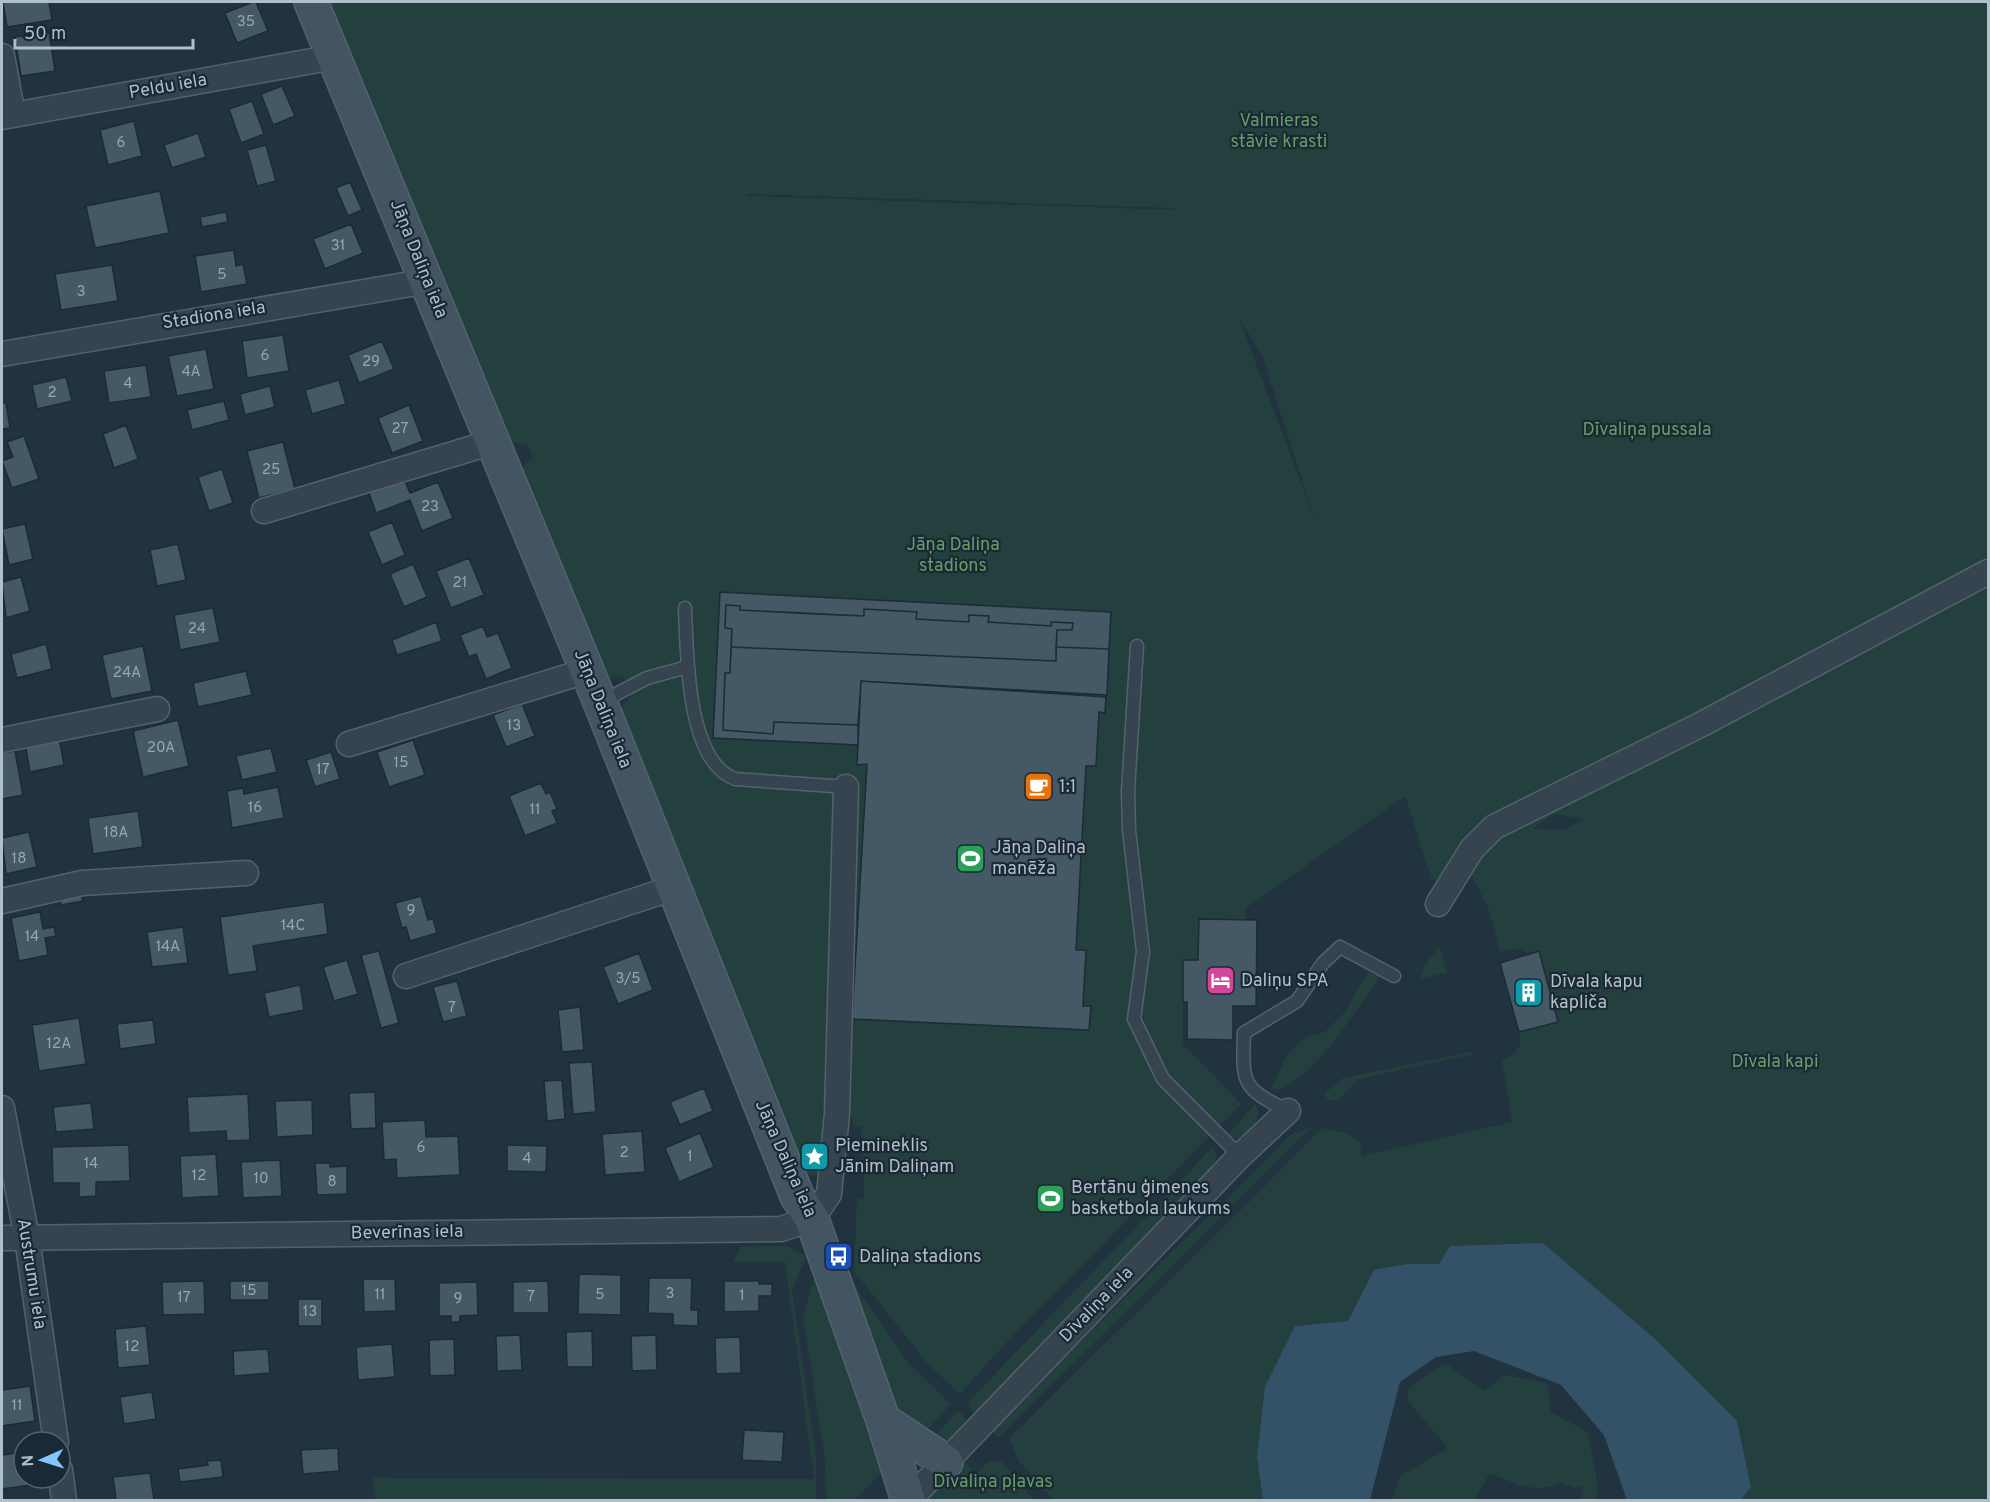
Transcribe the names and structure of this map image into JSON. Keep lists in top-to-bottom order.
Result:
{
  "streets": {
    "street": [
      "Peldu iela",
      "Jāņa Daliņa iela",
      "Stadiona iela",
      "Beverīnas iela",
      "Austrumu iela",
      "Dīvaliņa iela"
    ]
  },
  "crossings": [
    ["Peldu iela", "Jāņa Daliņa iela"],
    ["Jāņa Daliņa iela", "Stadiona iela"],
    ["Jāņa Daliņa iela", "Beverīnas iela"],
    ["Jāņa Daliņa iela", "Dīvaliņa iela"],
    ["Beverīnas iela", "Austrumu iela"]
  ],
  "parks": [
    "Valmieras stāvie krasti",
    "Dīvaliņa pussala",
    "Jāņa Daliņa stadions",
    "Dīvala kapi",
    "Dīvaliņa pļavas"
  ],
  "places": {
    "cafe": ["1:1"],
    "sports": ["Jāņa Daliņa manēža", "Bertānu ģimenes basketbola laukums"],
    "hotel": ["Daliņu SPA"],
    "building": ["Dīvala kapu kapliča"],
    "place": ["Piemineklis Jānim Daliņam"],
    "bus stop": ["Daliņa stadions"]
  },
  "house_numbers": [
    "35",
    "6",
    "31",
    "5",
    "3",
    "6",
    "29",
    "4A",
    "4",
    "2",
    "27",
    "25",
    "23",
    "21",
    "24",
    "24A",
    "13",
    "20A",
    "15",
    "17",
    "16",
    "11",
    "18A",
    "18",
    "9",
    "14C",
    "14",
    "14A",
    "3/5",
    "7",
    "12A",
    "6",
    "2",
    "1",
    "4",
    "14",
    "12",
    "10",
    "8",
    "15",
    "3",
    "11",
    "5",
    "1",
    "7",
    "17",
    "9",
    "13",
    "12",
    "11"
  ],
  "scale_bar": "50 m",
  "north": "left"
}
